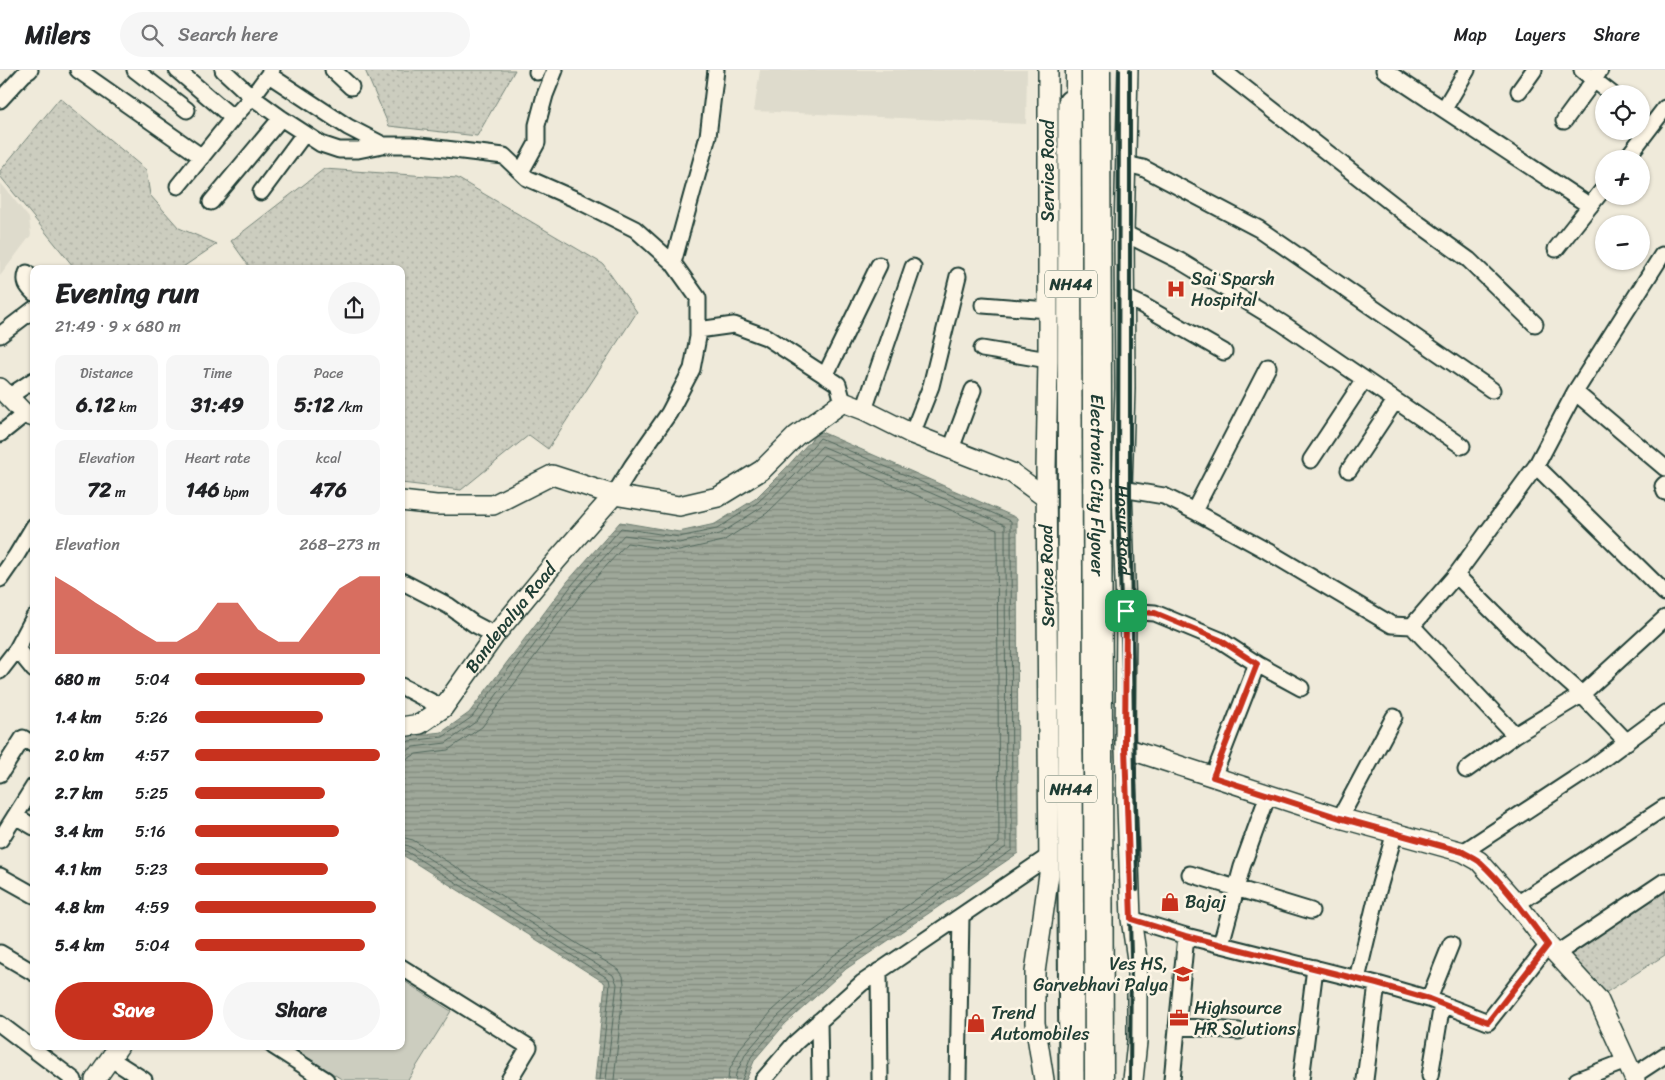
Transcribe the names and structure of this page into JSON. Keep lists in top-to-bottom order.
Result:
{
  "streets": {
    "highway": ["NH44", "Electronic City Flyover", "Hosur Road"],
    "street": ["Service Road", "Bandepalya Road"]
  },
  "crossings": [
    ["Service Road", "NH44"]
  ],
  "places": {
    "hospital": ["Sai Sparsh Hospital"],
    "shop": ["Bajaj", "Trend Automobiles"],
    "school or university": ["Ves HS, Garvebhavi Palya"],
    "office": ["Highsource HR Solutions"]
  },
  "page": {
    "header": "Milers",
    "search": "Search here",
    "nav": ["Map", "Layers", "Share"],
    "map_buttons": ["+", "−"],
    "heading": ["Evening run", "21:49 · 9 × 680 m"],
    "stats": [
      ["Distance", "6.12 km"],
      ["Time", "31:49"],
      ["Pace", "5:12 /km"],
      ["Elevation", "72 m"],
      ["Heart rate", "146 bpm"],
      ["kcal", "476"]
    ],
    "chart": ["Elevation", "268–273 m"],
    "list": [
      {
        "name": "680 m",
        "note": "5:04"
      },
      {
        "name": "1.4 km",
        "note": "5:26"
      },
      {
        "name": "2.0 km",
        "note": "4:57"
      },
      {
        "name": "2.7 km",
        "note": "5:25"
      },
      {
        "name": "3.4 km",
        "note": "5:16"
      },
      {
        "name": "4.1 km",
        "note": "5:23"
      },
      {
        "name": "4.8 km",
        "note": "4:59"
      },
      {
        "name": "5.4 km",
        "note": "5:04"
      }
    ],
    "buttons": ["Save", "Share"]
  }
}
